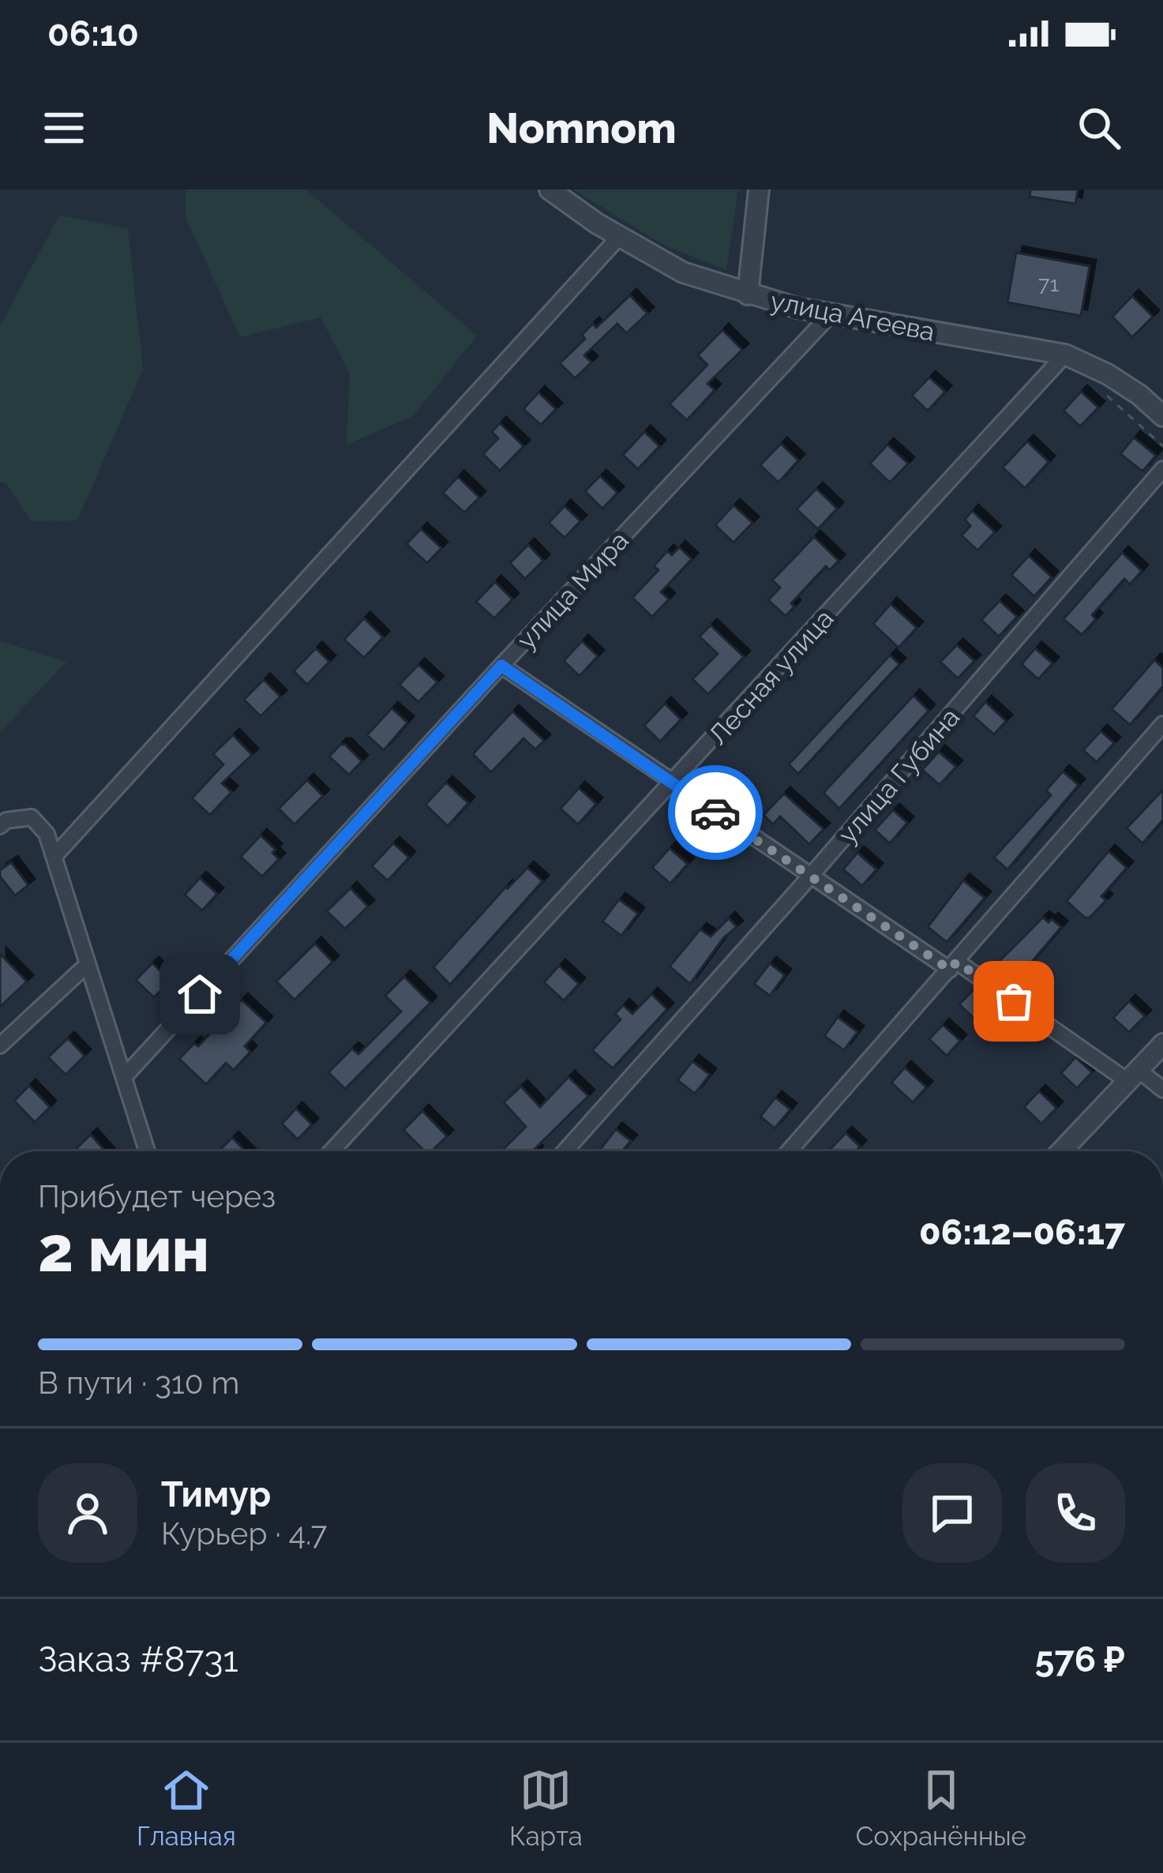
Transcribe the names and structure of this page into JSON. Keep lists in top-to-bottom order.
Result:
{
  "streets": {
    "street": [
      "улица Агеева",
      "улица Мира",
      "Лесная улица",
      "улица Губина"
    ]
  },
  "crossings": [
    ["улица Агеева", "улица Мира"],
    ["улица Агеева", "Лесная улица"]
  ],
  "house_numbers": ["71"],
  "page": {
    "status": "06:10",
    "header": "Nomnom",
    "heading": ["2 мин", "Прибудет через", "06:12–06:17"],
    "panel": [
      "Тимур",
      "Курьер · 4.7",
      "Заказ #8731",
      "576 ₽"
    ],
    "bar": "В пути · 310 m",
    "tabs": ["Главная", "Карта", "Сохранённые"]
  }
}
